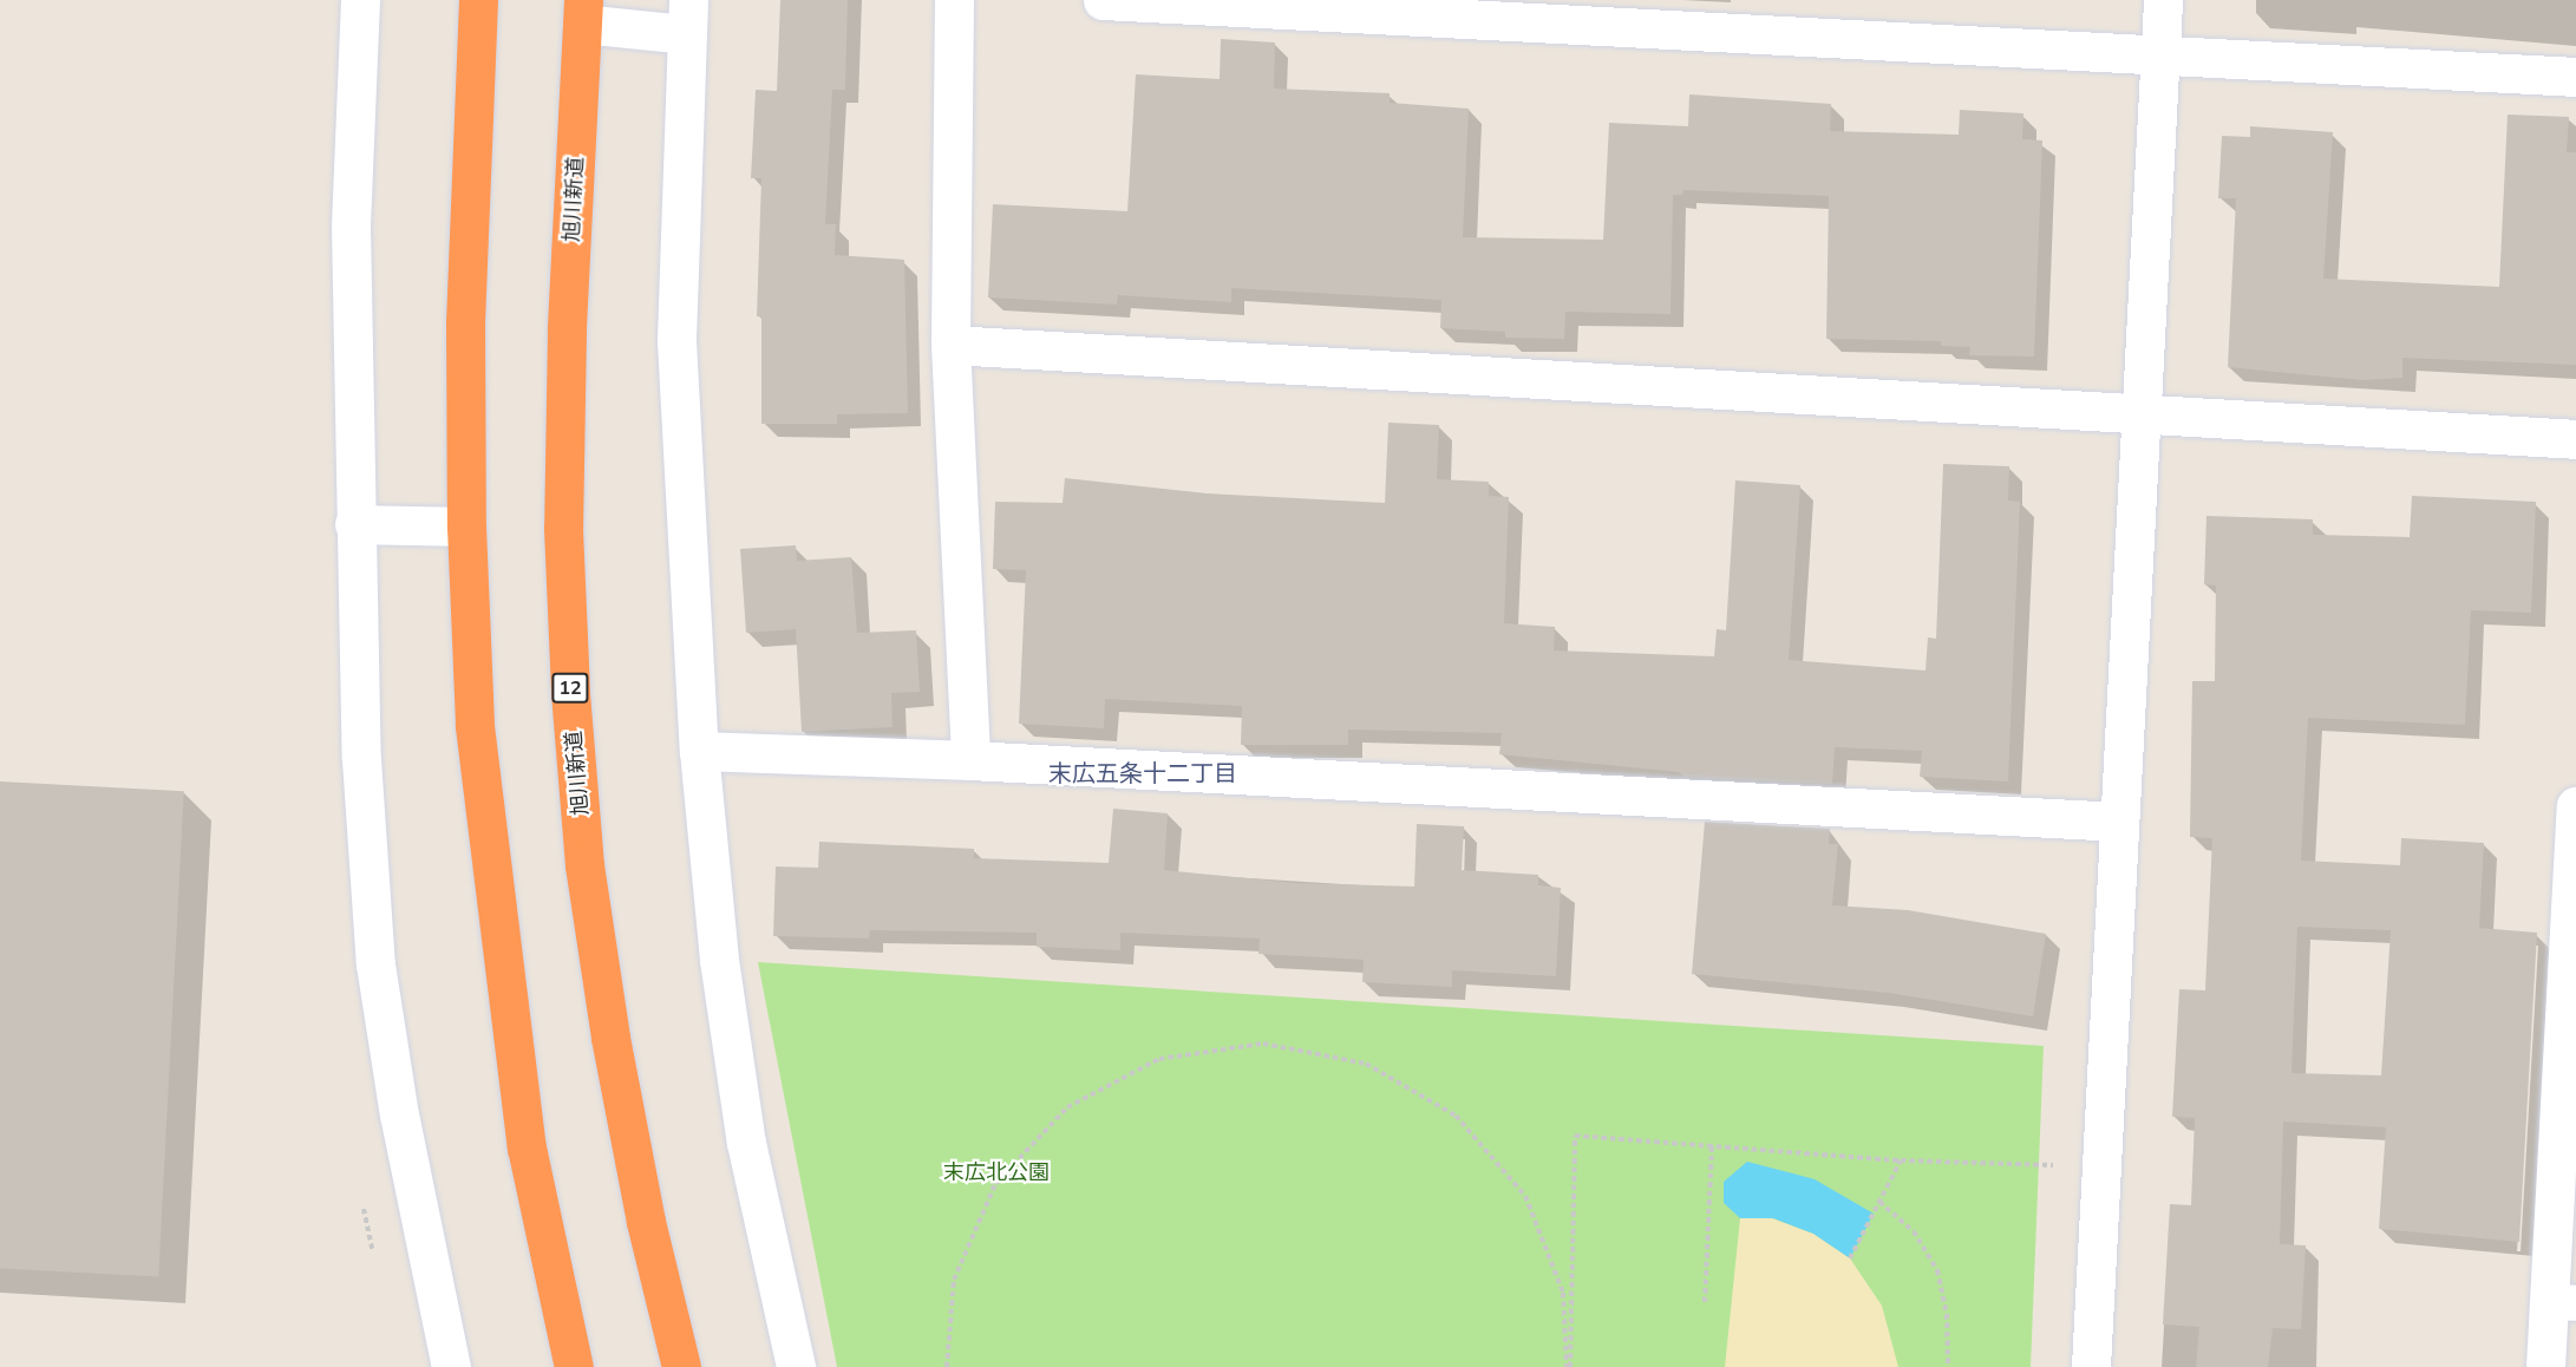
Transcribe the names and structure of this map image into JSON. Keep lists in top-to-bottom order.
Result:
{
  "streets": {
    "highway": ["旭川新道", "12"]
  },
  "districts": ["末広五条十二丁目"],
  "parks": ["末広北公園"]
}
